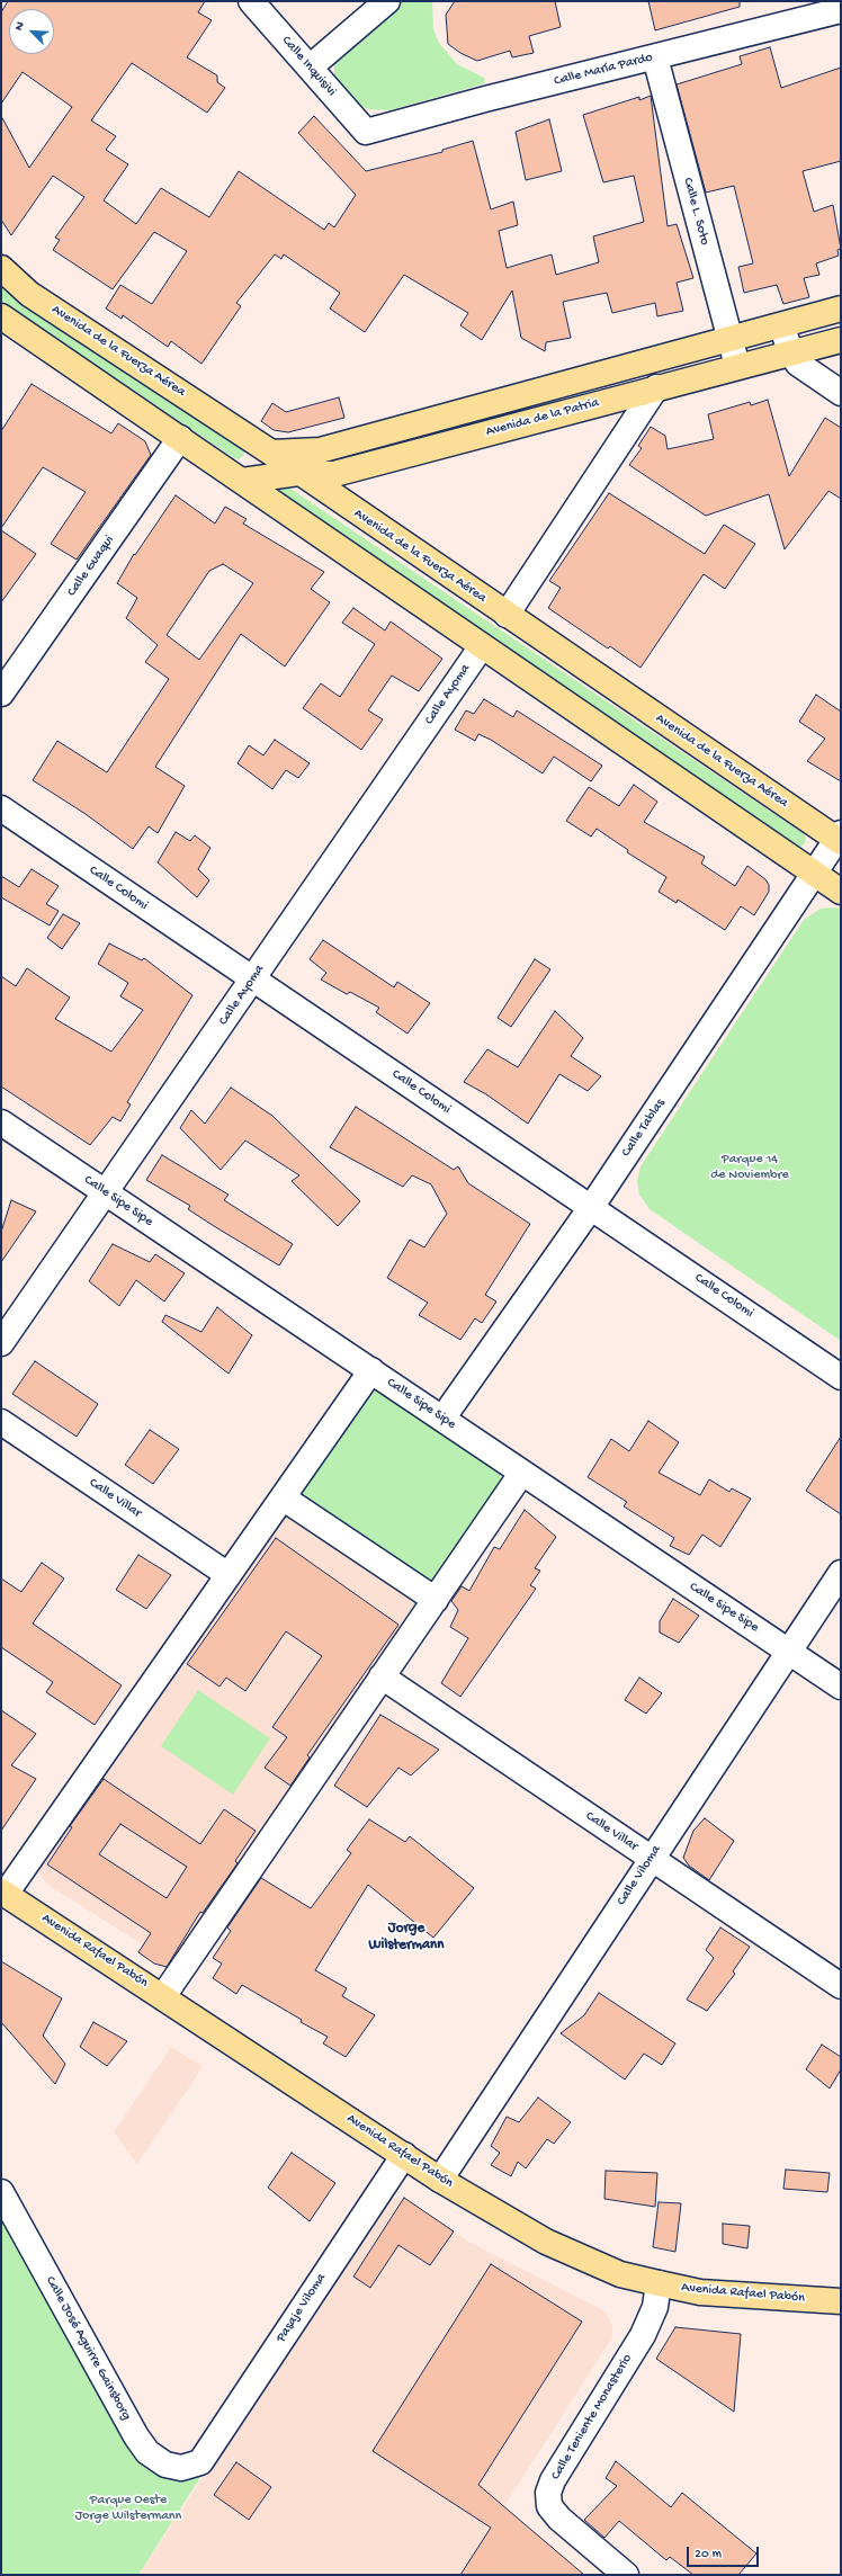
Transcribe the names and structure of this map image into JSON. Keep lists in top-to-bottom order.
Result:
{
  "streets": {
    "main road": ["Avenida de la Fuerza Aérea", "Avenida de la Patria", "Avenida Rafael Pabón"],
    "street": [
      "Calle Inquisivi",
      "Calle María Pardo",
      "Calle L. Soto",
      "Calle Guaqui",
      "Calle Ayoma",
      "Calle Colomi",
      "Calle Tablas",
      "Calle Sipe Sipe",
      "Calle Villar",
      "Calle Viloma",
      "Pasaje Viloma",
      "Calle José Aguirre Gainsborg",
      "Calle Teniente Monasterio"
    ]
  },
  "crossings": [
    ["Calle Inquisivi", "Calle María Pardo"],
    ["Calle María Pardo", "Calle L. Soto"],
    ["Calle L. Soto", "Avenida de la Patria"],
    ["Avenida de la Fuerza Aérea", "Avenida de la Patria"],
    ["Avenida de la Fuerza Aérea", "Calle Tablas"],
    ["Calle Ayoma", "Calle Colomi"],
    ["Calle Ayoma", "Calle Sipe Sipe"],
    ["Calle Colomi", "Calle Tablas"],
    ["Calle Tablas", "Calle Sipe Sipe"],
    ["Calle Sipe Sipe", "Calle Viloma"],
    ["Calle Villar", "Calle Viloma"],
    ["Calle Viloma", "Avenida Rafael Pabón"],
    ["Avenida Rafael Pabón", "Pasaje Viloma"],
    ["Avenida Rafael Pabón", "Calle Teniente Monasterio"],
    ["Pasaje Viloma", "Calle José Aguirre Gainsborg"]
  ],
  "districts": ["Jorge Wilstermann"],
  "parks": ["Parque 14 de Noviembre", "Parque Oeste Jorge Wilstermann"],
  "scale_bar": "20 m",
  "north": "top left"
}
